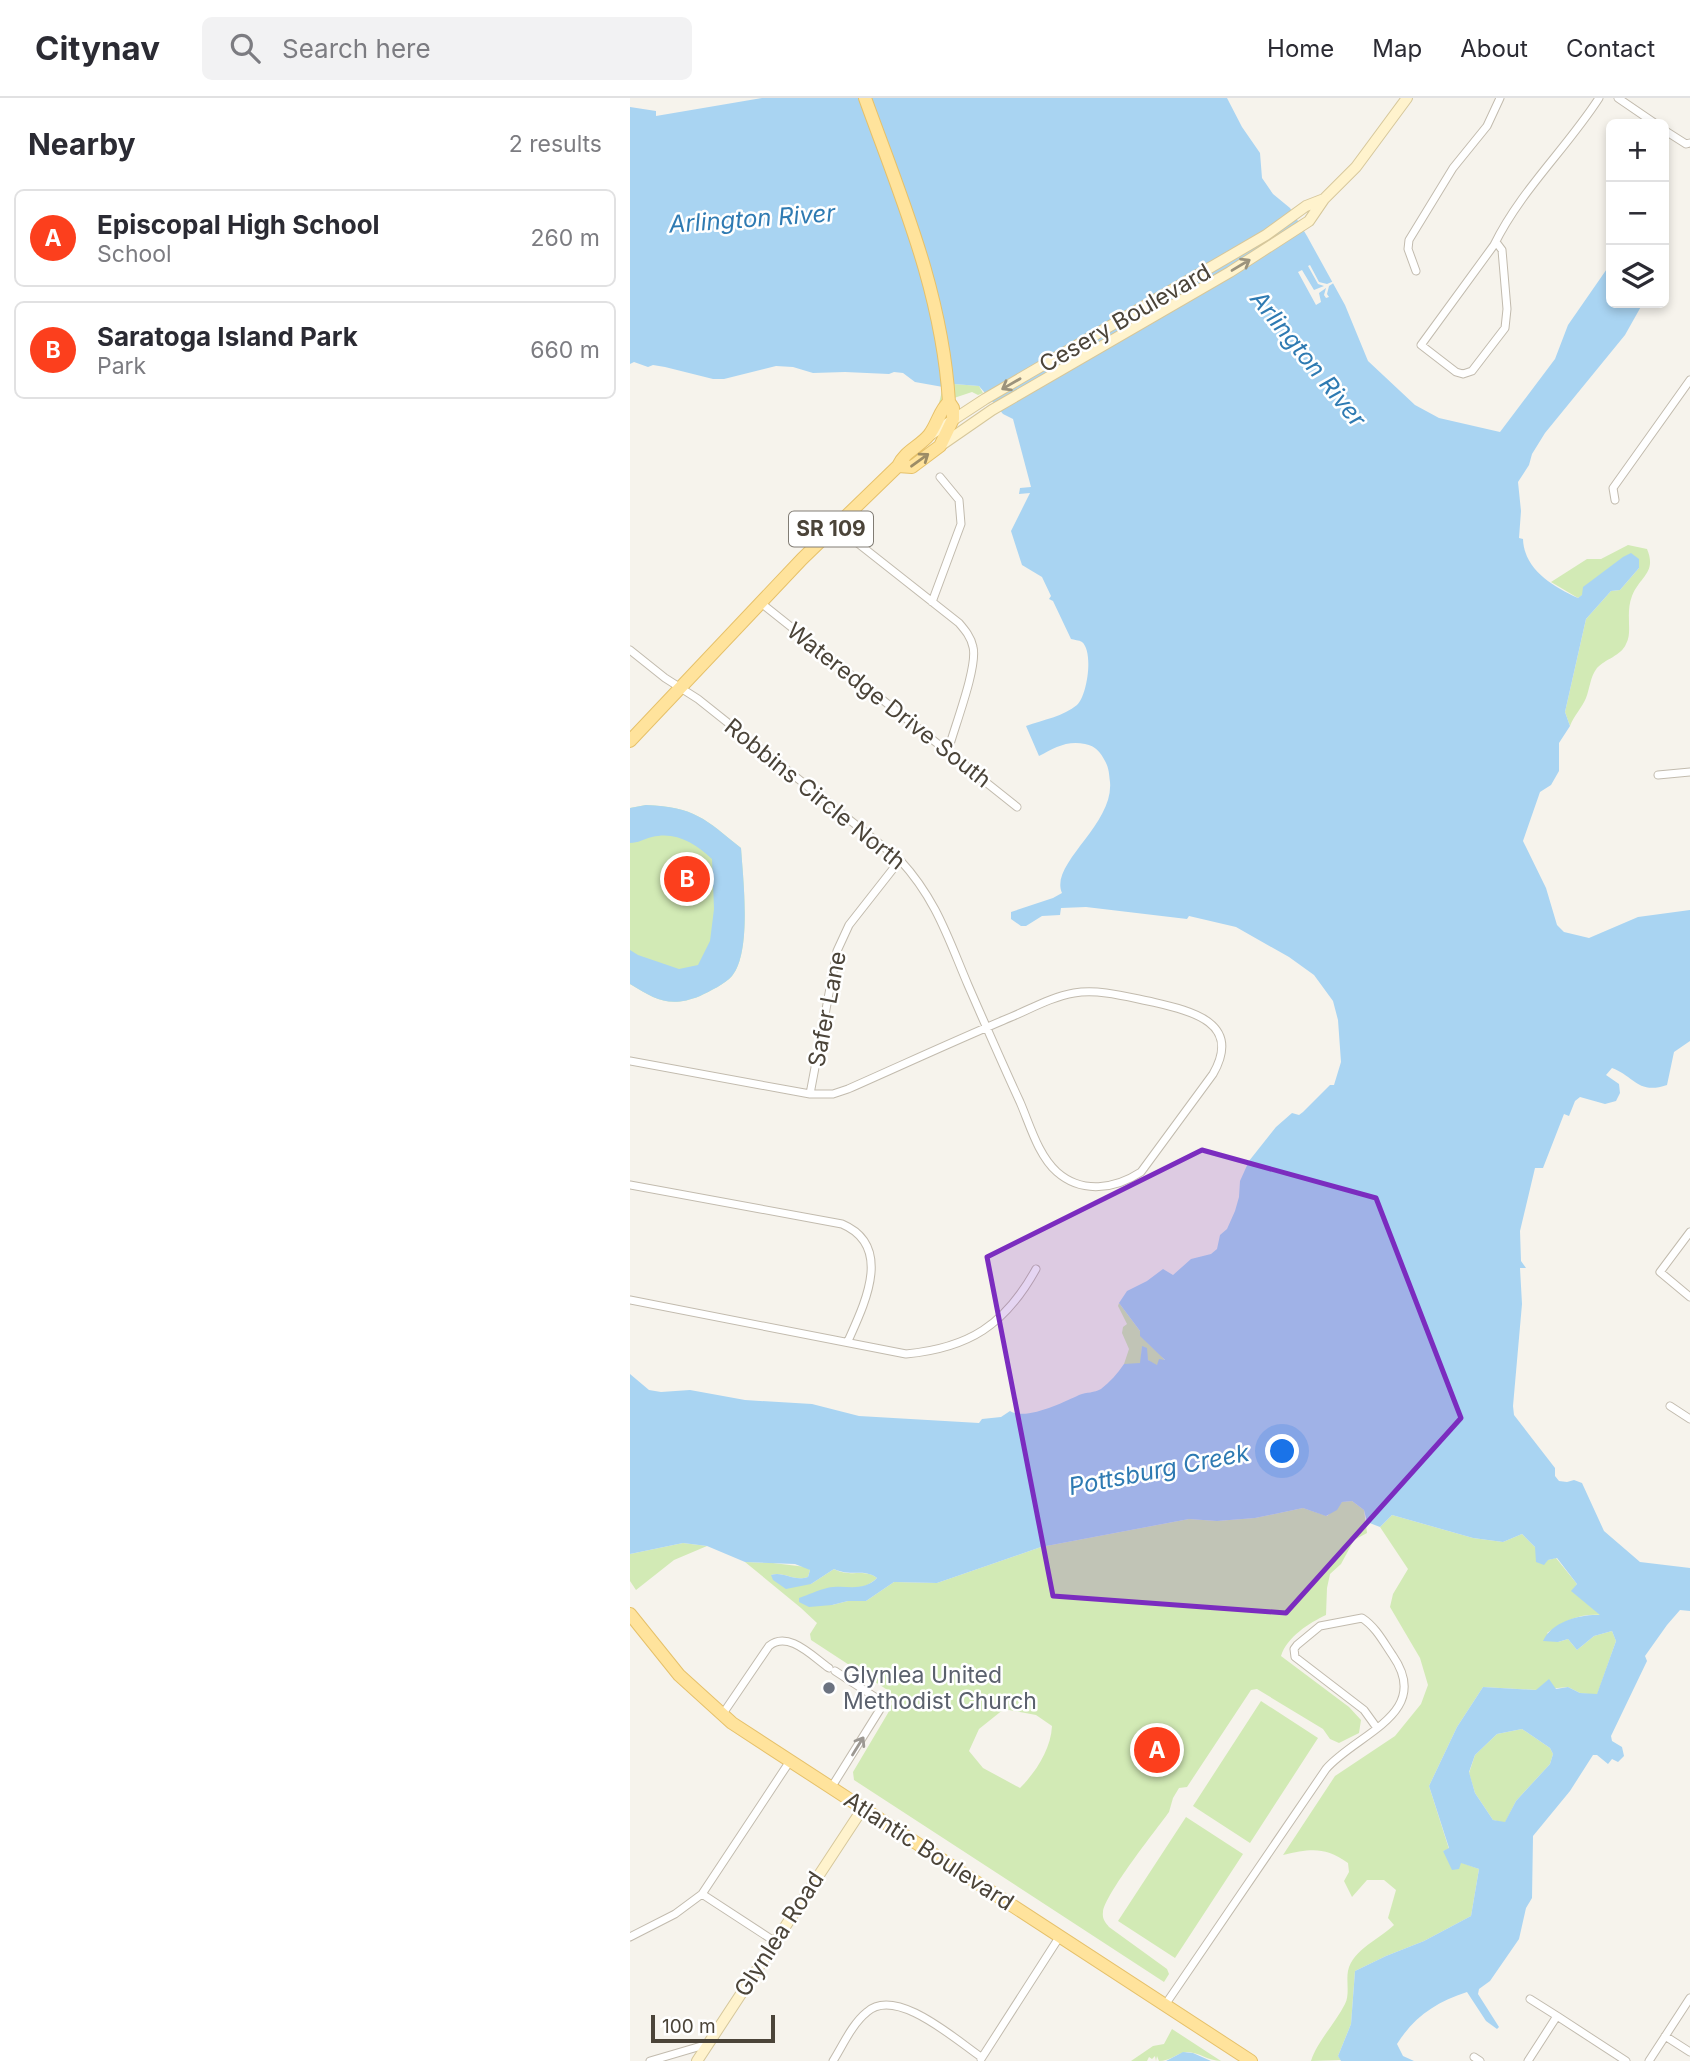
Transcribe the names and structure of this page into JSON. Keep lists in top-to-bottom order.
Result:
{
  "streets": {
    "main road": [
      "Cesery Boulevard",
      "SR 109",
      "Atlantic Boulevard",
      "Glynlea Road"
    ],
    "street": ["Wateredge Drive South", "Robbins Circle North", "Safer Lane"]
  },
  "crossings": [
    ["Cesery Boulevard", "SR 109"],
    ["SR 109", "Wateredge Drive South"],
    ["SR 109", "Robbins Circle North"],
    ["Robbins Circle North", "Safer Lane"],
    ["Atlantic Boulevard", "Glynlea Road"]
  ],
  "water": ["Arlington River", "Pottsburg Creek"],
  "places": ["Glynlea United Methodist Church"],
  "scale_bar": "100 m",
  "page": {
    "header": "Citynav",
    "search": "Search here",
    "nav": [
      "Home",
      "Map",
      "About",
      "Contact"
    ],
    "heading": ["Nearby", "2 results"],
    "map_buttons": ["+", "−"],
    "list": [
      {
        "mark": "A",
        "name": "Episcopal High School",
        "note": "School",
        "value": "260 m"
      },
      {
        "mark": "B",
        "name": "Saratoga Island Park",
        "note": "Park",
        "value": "660 m"
      }
    ],
    "pins": ["B", "A"],
    "scale": "100 m"
  }
}
